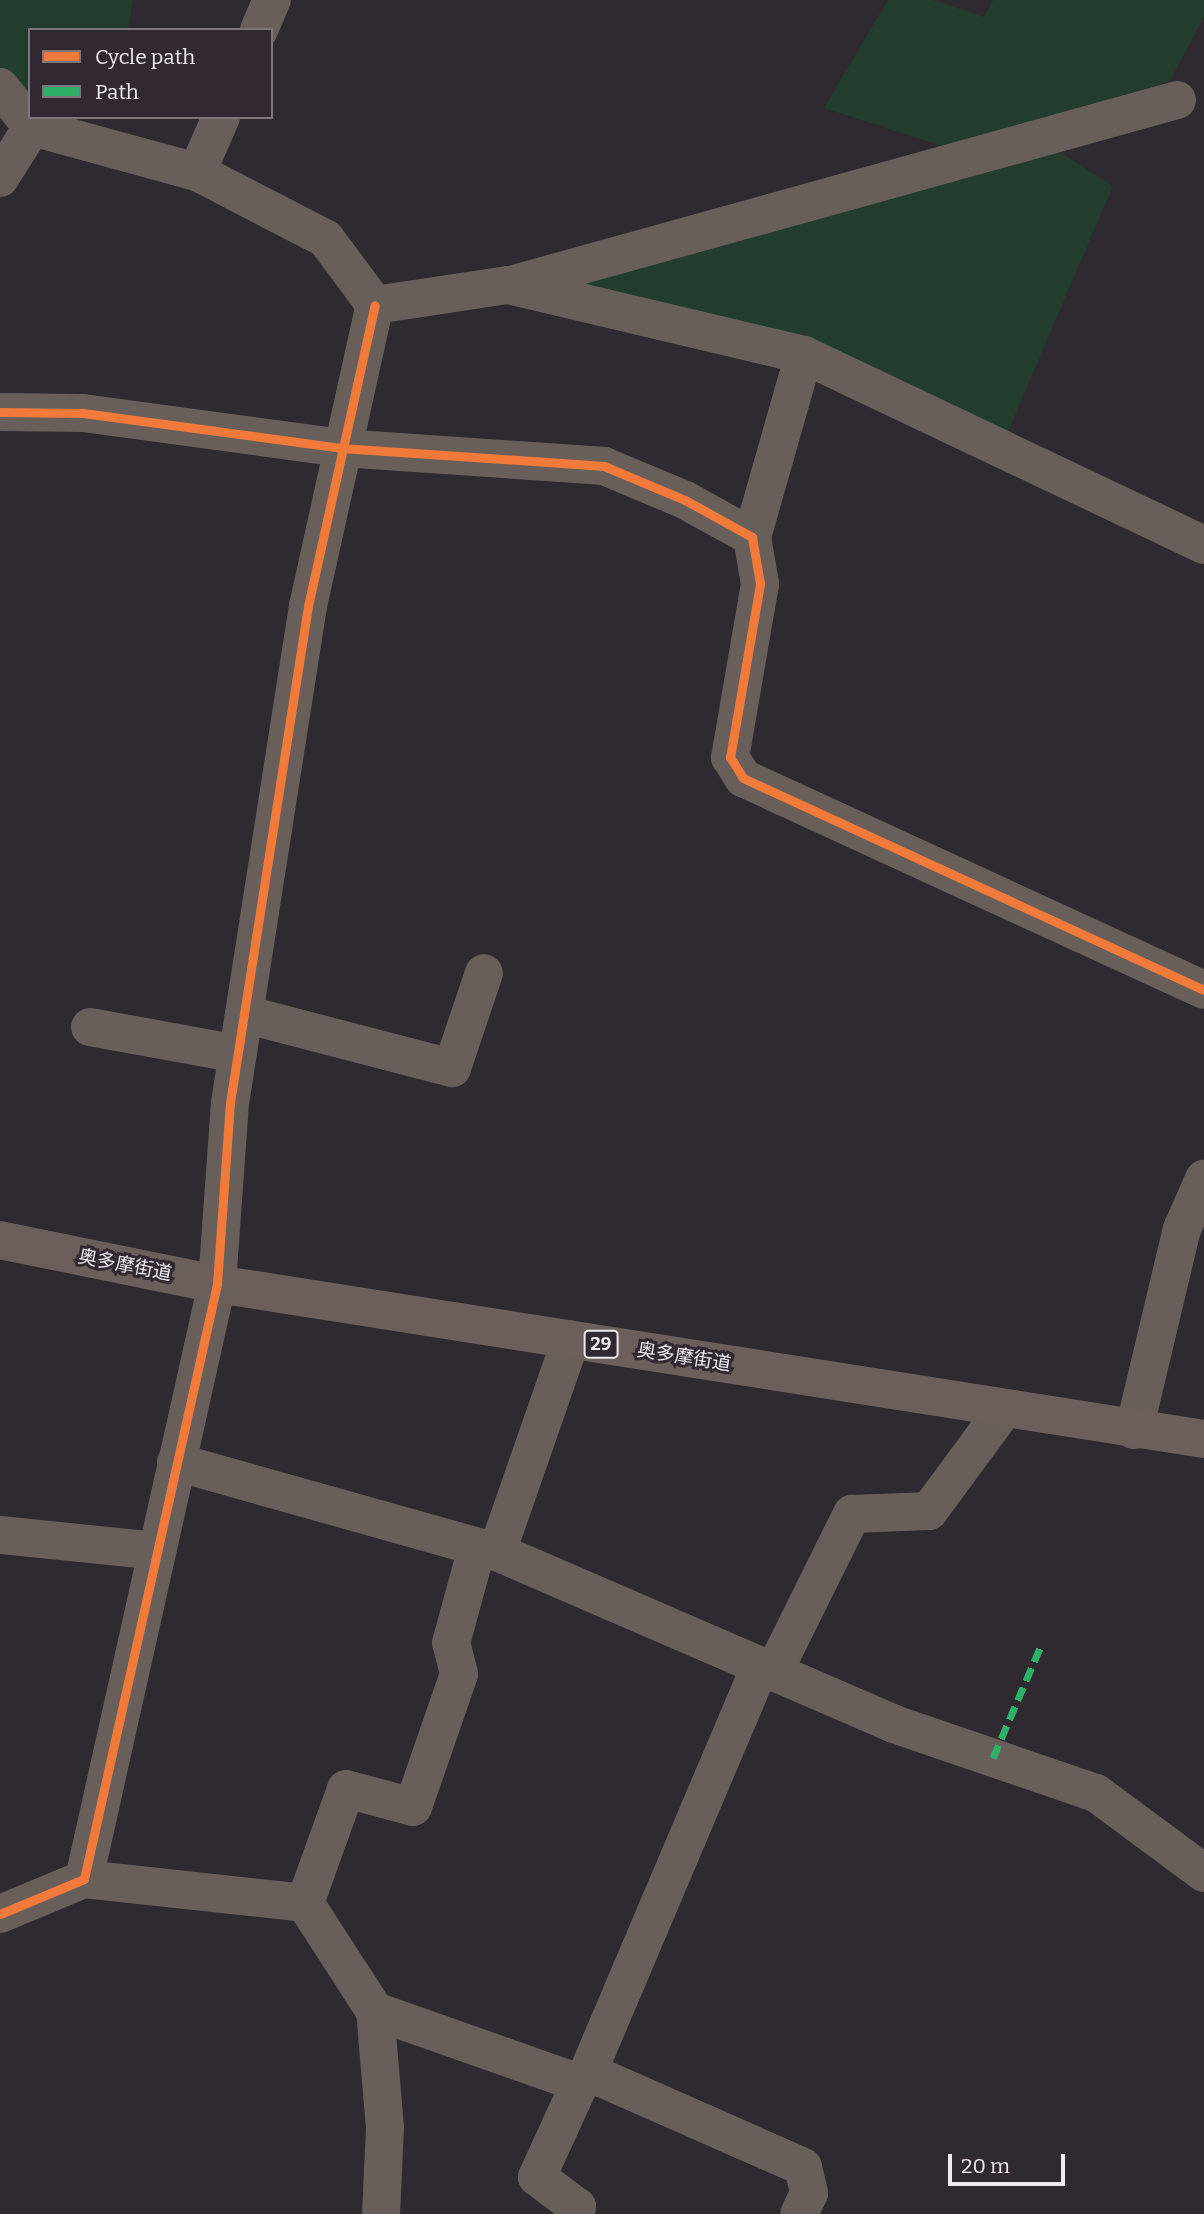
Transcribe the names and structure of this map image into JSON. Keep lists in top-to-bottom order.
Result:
{
  "streets": {
    "main road": ["奥多摩街道", "29"]
  },
  "legend": ["Cycle path", "Path"],
  "scale_bar": "20 m"
}
